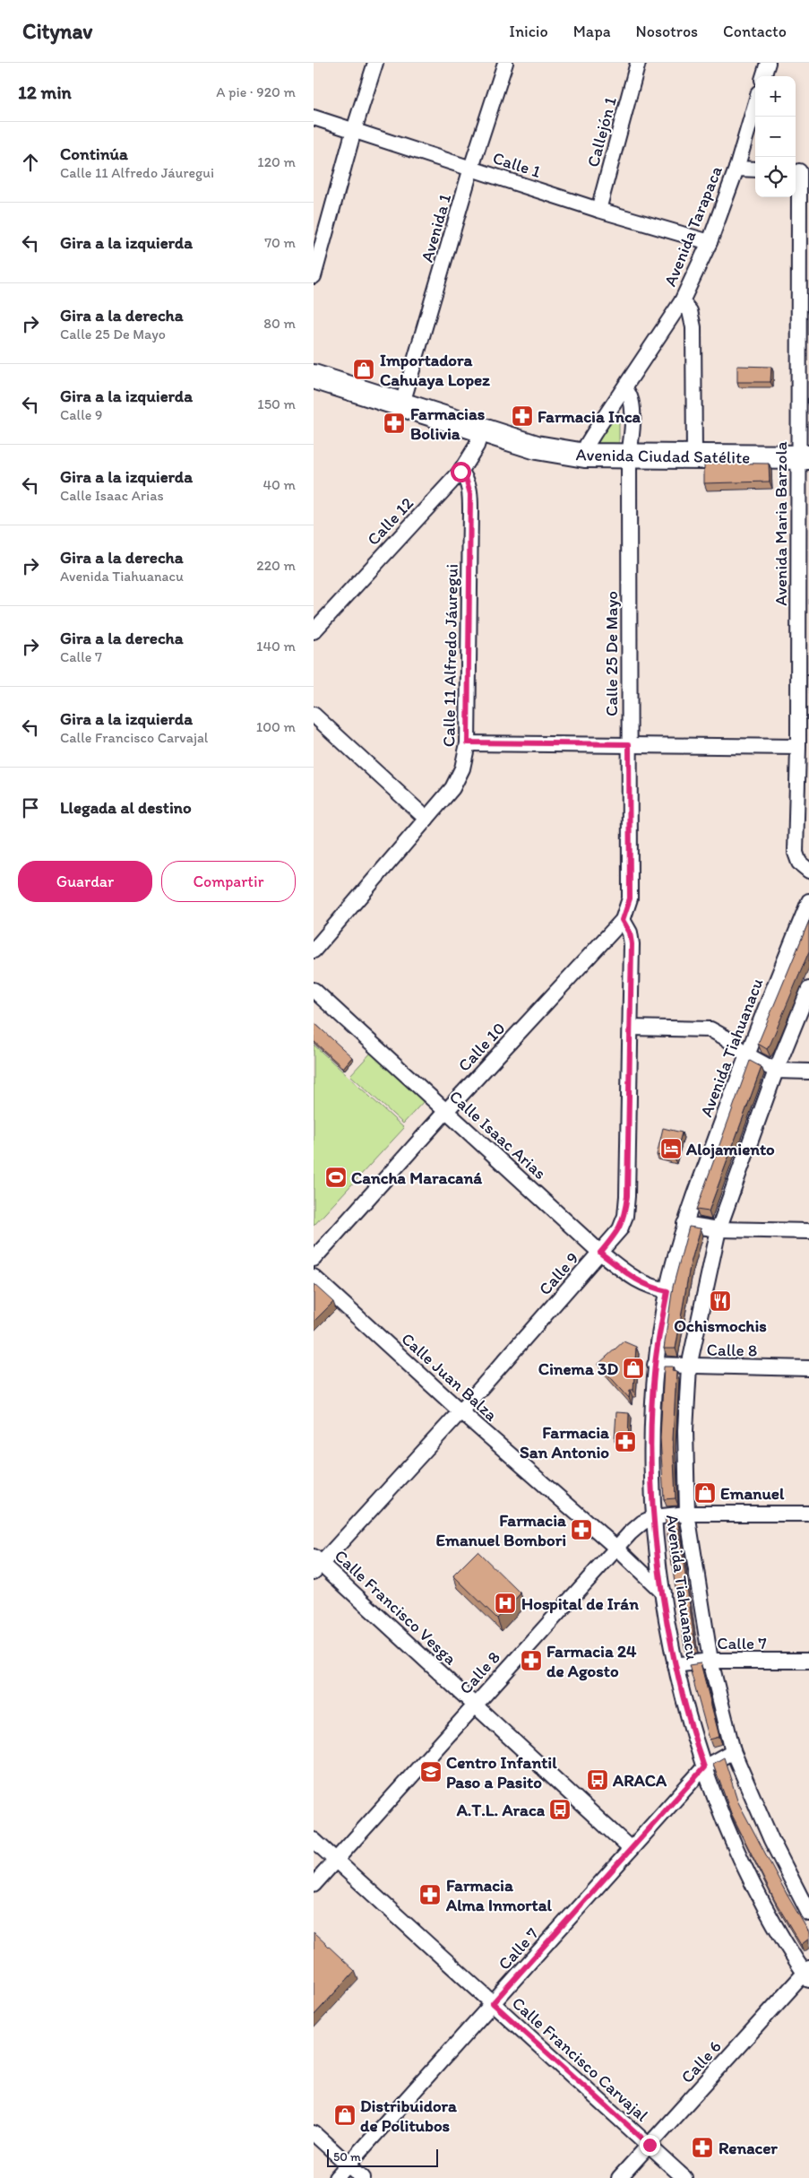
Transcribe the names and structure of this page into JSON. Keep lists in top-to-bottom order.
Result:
{
  "streets": {
    "main road": ["Avenida Ciudad Satélite"],
    "street": [
      "Callejón 1",
      "Calle 1",
      "Avenida Tarapaca",
      "Avenida 1",
      "Calle 12",
      "Avenida Maria Barzola",
      "Calle 25 De Mayo",
      "Calle 11 Alfredo Jáuregui",
      "Calle 10",
      "Avenida Tiahuanacu",
      "Calle Isaac Arias",
      "Calle 9",
      "Calle 8",
      "Calle Juan Balza",
      "Calle Francisco Vesga",
      "Calle 7",
      "Calle Francisco Carvajal",
      "Calle 6"
    ]
  },
  "crossings": [
    ["Callejón 1", "Calle 1"],
    ["Calle 1", "Avenida Tarapaca"],
    ["Calle 1", "Avenida 1"],
    ["Avenida Tarapaca", "Avenida Ciudad Satélite"],
    ["Avenida Tarapaca", "Calle 25 De Mayo"],
    ["Avenida 1", "Avenida Ciudad Satélite"],
    ["Avenida Ciudad Satélite", "Calle 12"],
    ["Avenida Ciudad Satélite", "Avenida Maria Barzola"],
    ["Avenida Ciudad Satélite", "Calle 25 De Mayo"],
    ["Calle 12", "Calle 11 Alfredo Jáuregui"],
    ["Calle 25 De Mayo", "Calle 10"],
    ["Calle 25 De Mayo", "Calle 9"],
    ["Calle 10", "Calle Isaac Arias"],
    ["Calle 10", "Calle 9"],
    ["Avenida Tiahuanacu", "Calle Isaac Arias"],
    ["Avenida Tiahuanacu", "Calle 8"],
    ["Avenida Tiahuanacu", "Calle Juan Balza"],
    ["Avenida Tiahuanacu", "Calle 7"],
    ["Avenida Tiahuanacu", "Calle 6"],
    ["Calle Isaac Arias", "Calle 9"],
    ["Calle 9", "Calle Juan Balza"],
    ["Calle 9", "Calle Francisco Vesga"],
    ["Calle 8", "Calle Juan Balza"],
    ["Calle 8", "Calle Francisco Vesga"],
    ["Calle 8", "Calle Francisco Carvajal"],
    ["Calle Francisco Vesga", "Calle 7"],
    ["Calle 7", "Calle Francisco Carvajal"],
    ["Calle Francisco Carvajal", "Calle 6"]
  ],
  "places": {
    "shop": [
      "Importadora Cahuaya Lopez",
      "Cinema 3D",
      "Emanuel",
      "Distribuidora de Politubos"
    ],
    "pharmacy": [
      "Farmacia Inca",
      "Farmacias Bolivia",
      "Farmacia San Antonio",
      "Farmacia Emanuel Bombori",
      "Farmacia 24 de Agosto",
      "Farmacia Alma Inmortal",
      "Renacer"
    ],
    "hotel": ["Alojamiento"],
    "sports": ["Cancha Maracaná"],
    "restaurant": ["Ochismochis"],
    "hospital": ["Hospital de Irán"],
    "school or university": ["Centro Infantil Paso a Pasito"],
    "bus stop": ["ARACA", "A.T.L. Araca"]
  },
  "scale_bar": "50 m",
  "page": {
    "header": "Citynav",
    "nav": [
      "Inicio",
      "Mapa",
      "Nosotros",
      "Contacto"
    ],
    "heading": ["12 min", "A pie · 920 m"],
    "map_buttons": ["+", "−"],
    "list": [
      ["Continúa", "Calle 11 Alfredo Jáuregui", "120 m"],
      ["Gira a la izquierda", "70 m"],
      ["Gira a la derecha", "Calle 25 De Mayo", "80 m"],
      ["Gira a la izquierda", "Calle 9", "150 m"],
      ["Gira a la izquierda", "Calle Isaac Arias", "40 m"],
      ["Gira a la derecha", "Avenida Tiahuanacu", "220 m"],
      ["Gira a la derecha", "Calle 7", "140 m"],
      ["Gira a la izquierda", "Calle Francisco Carvajal", "100 m"],
      "Llegada al destino"
    ],
    "buttons": ["Guardar", "Compartir"],
    "scale": "50 m"
  }
}
